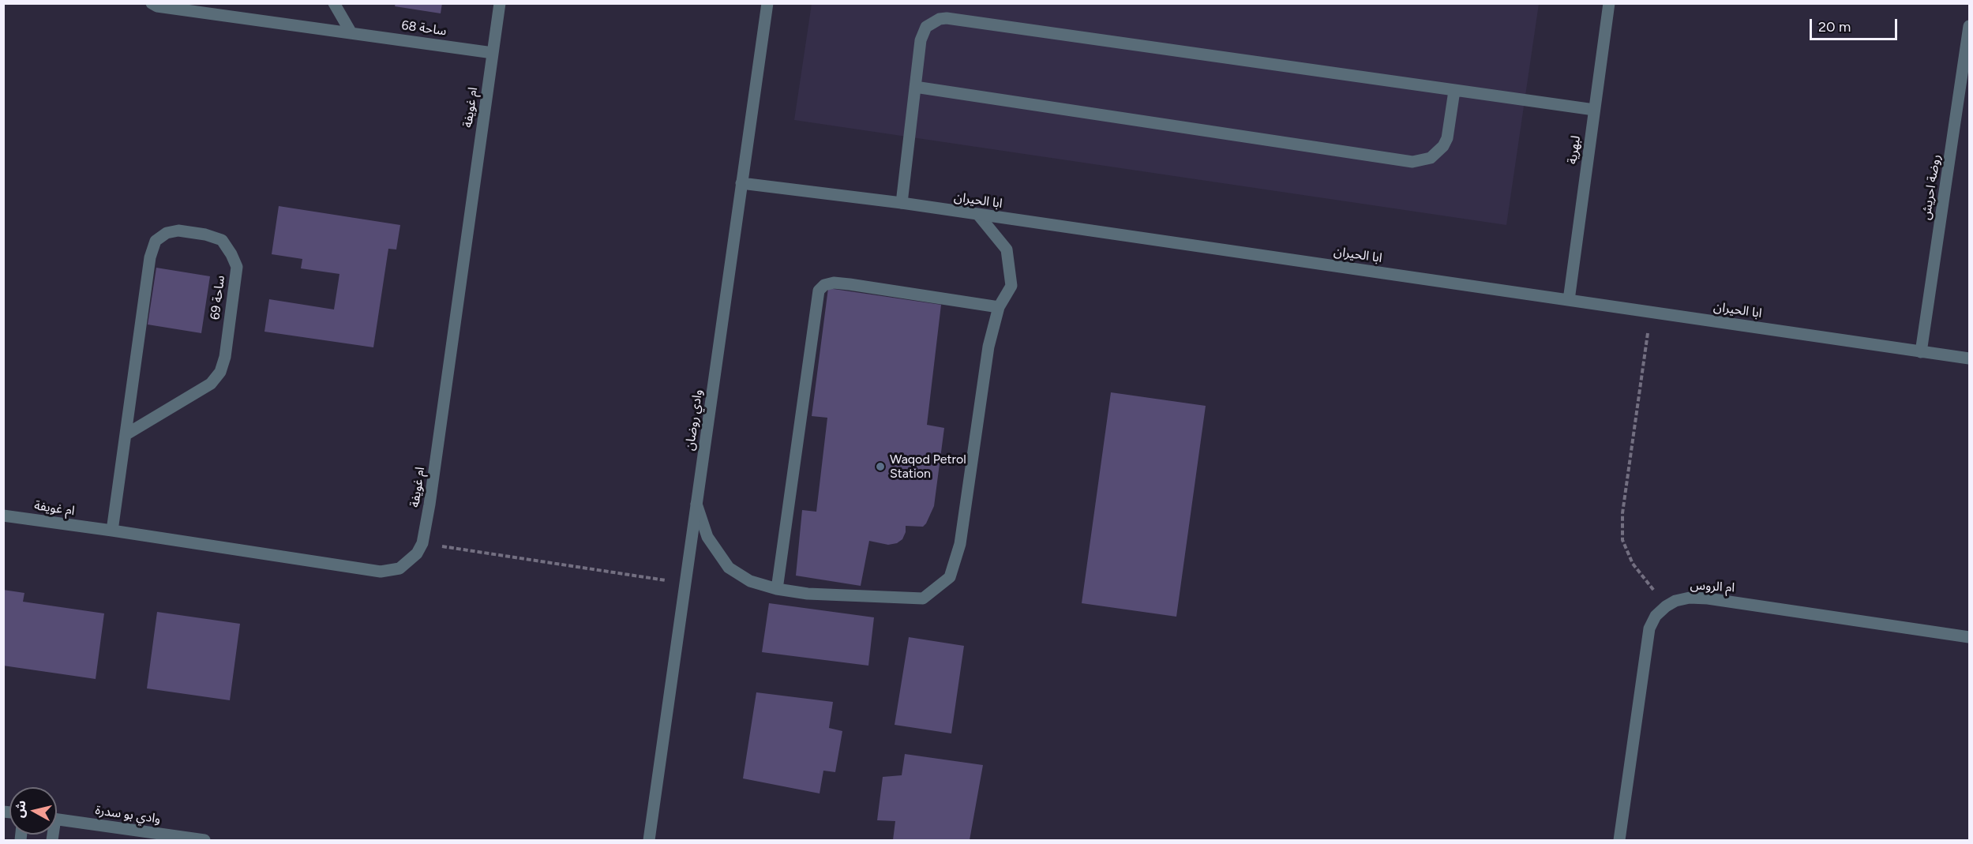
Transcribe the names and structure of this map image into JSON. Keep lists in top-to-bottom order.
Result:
{
  "streets": {
    "street": [
      "ساحة 68",
      "ام غويفة",
      "لبهرية",
      "روضة احريش",
      "ابا الحيران",
      "ساحة 69",
      "وادي روضان",
      "ام الروس",
      "وادي بو سدرة"
    ]
  },
  "crossings": [
    ["ساحة 68", "ام غويفة"],
    ["ام غويفة", "ساحة 69"],
    ["لبهرية", "ابا الحيران"],
    ["روضة احريش", "ابا الحيران"],
    ["ابا الحيران", "وادي روضان"]
  ],
  "places": ["Waqod Petrol Station"],
  "scale_bar": "20 m",
  "north": "left"
}
